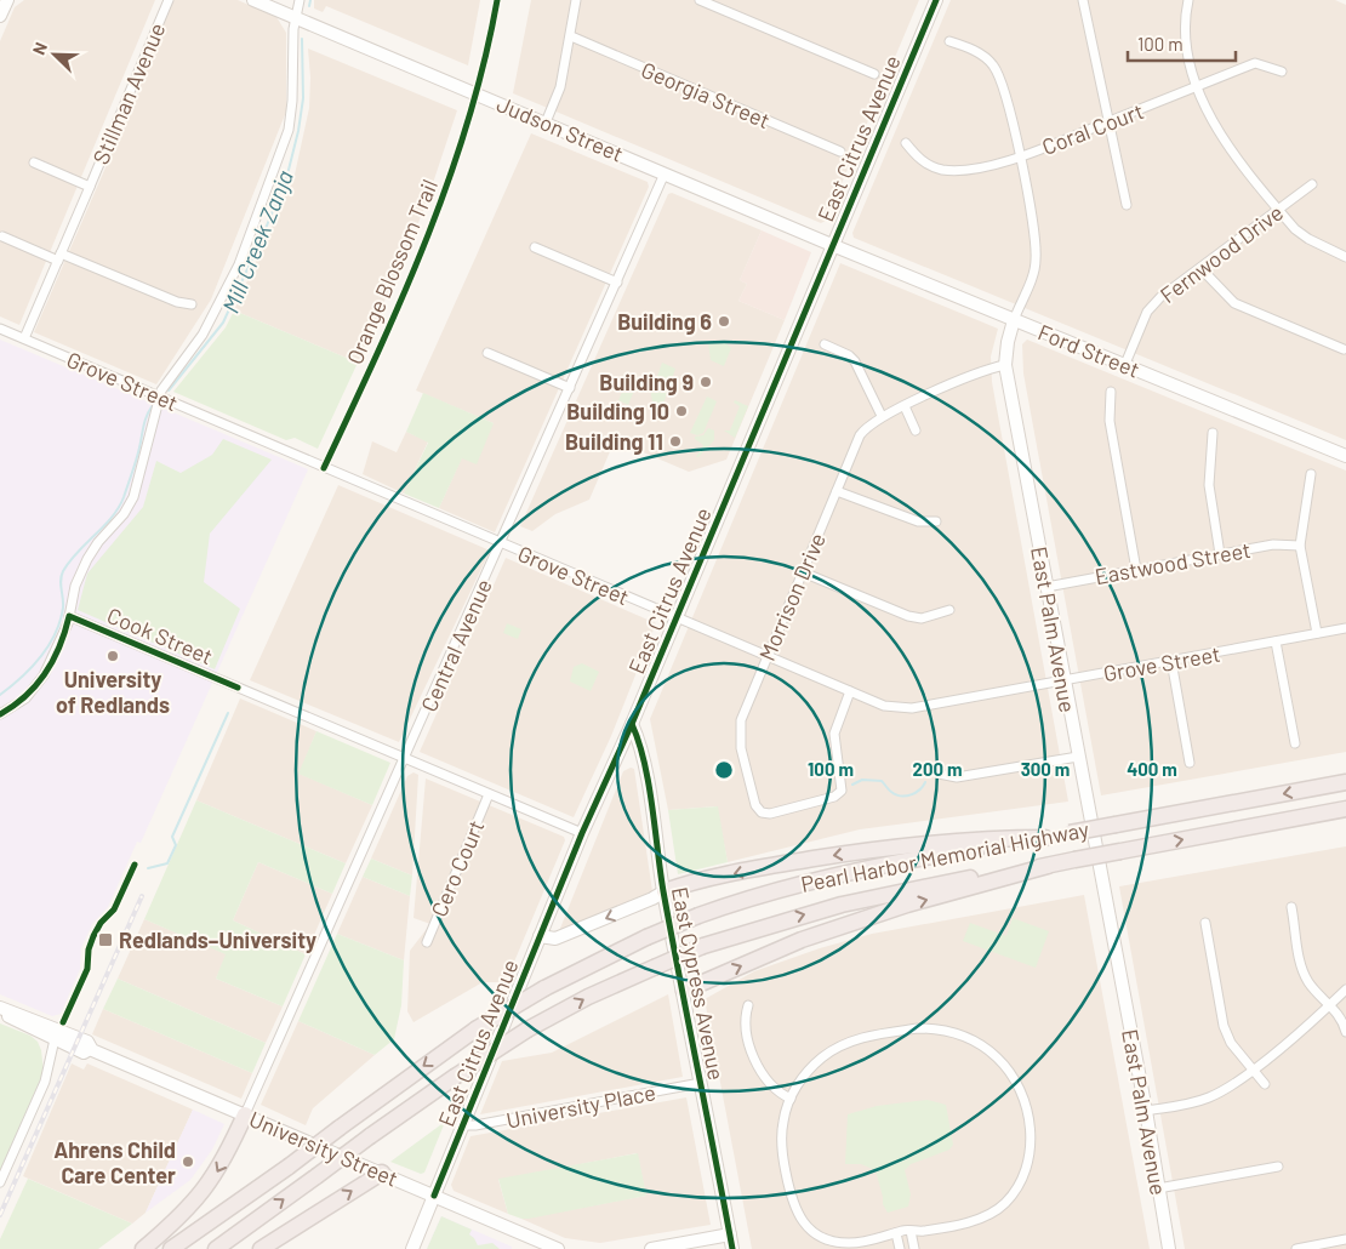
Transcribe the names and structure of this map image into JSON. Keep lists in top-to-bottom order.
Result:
{
  "streets": {
    "highway": ["Pearl Harbor Memorial Highway"],
    "main road": [
      "Judson Street",
      "East Citrus Avenue",
      "Ford Street",
      "East Palm Avenue",
      "East Cypress Avenue",
      "University Street"
    ],
    "street": [
      "Stillman Avenue",
      "Georgia Street",
      "Coral Court",
      "Fernwood Drive",
      "Grove Street",
      "Eastwood Street",
      "Morrison Drive",
      "Cook Street",
      "Central Avenue",
      "Cero Court",
      "University Place"
    ],
    "cycle path": ["Orange Blossom Trail"]
  },
  "crossings": [
    ["Stillman Avenue", "Grove Street"],
    ["Judson Street", "East Citrus Avenue"],
    ["Judson Street", "Ford Street"],
    ["Judson Street", "Central Avenue"],
    ["Coral Court", "East Palm Avenue"],
    ["East Citrus Avenue", "Ford Street"],
    ["East Citrus Avenue", "Grove Street"],
    ["East Citrus Avenue", "Cook Street"],
    ["East Citrus Avenue", "East Cypress Avenue"],
    ["East Citrus Avenue", "University Place"],
    ["East Citrus Avenue", "University Street"],
    ["Fernwood Drive", "Ford Street"],
    ["Ford Street", "East Palm Avenue"],
    ["Grove Street", "Morrison Drive"],
    ["Grove Street", "East Palm Avenue"],
    ["Grove Street", "Central Avenue"],
    ["Eastwood Street", "East Palm Avenue"],
    ["Morrison Drive", "East Palm Avenue"],
    ["Cook Street", "Central Avenue"],
    ["Cook Street", "Cero Court"],
    ["Central Avenue", "University Street"],
    ["East Cypress Avenue", "University Place"]
  ],
  "water": ["Mill Creek Zanja"],
  "places": {
    "other": [
      "Building 6",
      "Building 9",
      "Building 10",
      "Building 11",
      "University of Redlands",
      "Ahrens Child Care Center"
    ],
    "transit": ["Redlands–University"]
  },
  "scale_bar": "100 m",
  "north": "top left",
  "rings": [
    "100 m",
    "200 m",
    "300 m",
    "400 m"
  ]
}
